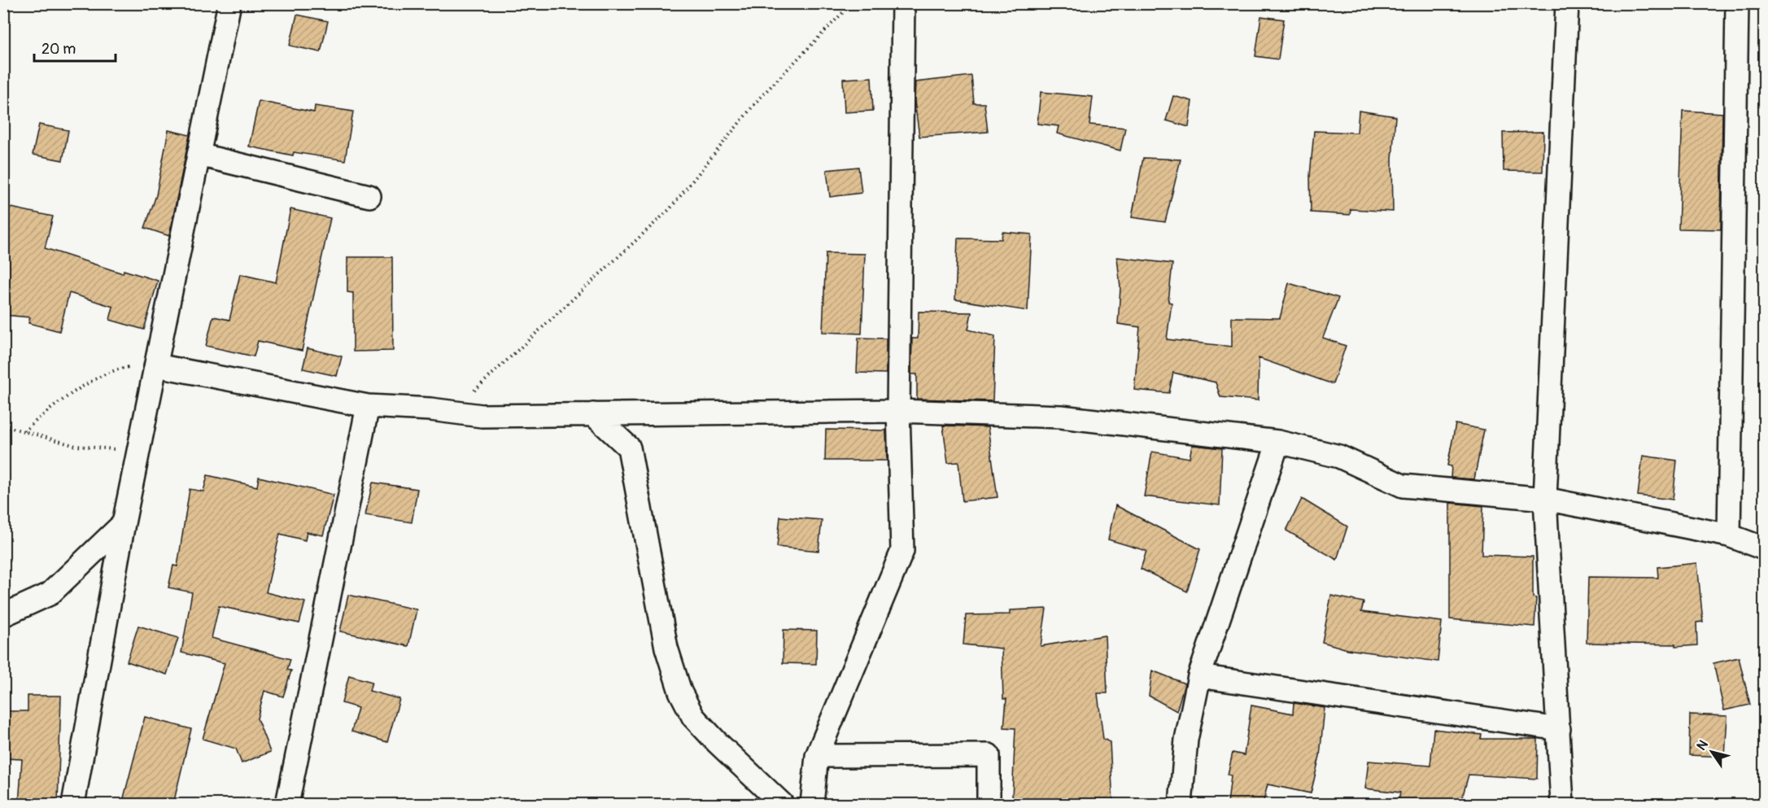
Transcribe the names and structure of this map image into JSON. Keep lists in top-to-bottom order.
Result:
{
  "scale_bar": "20 m",
  "north": "top left"
}
